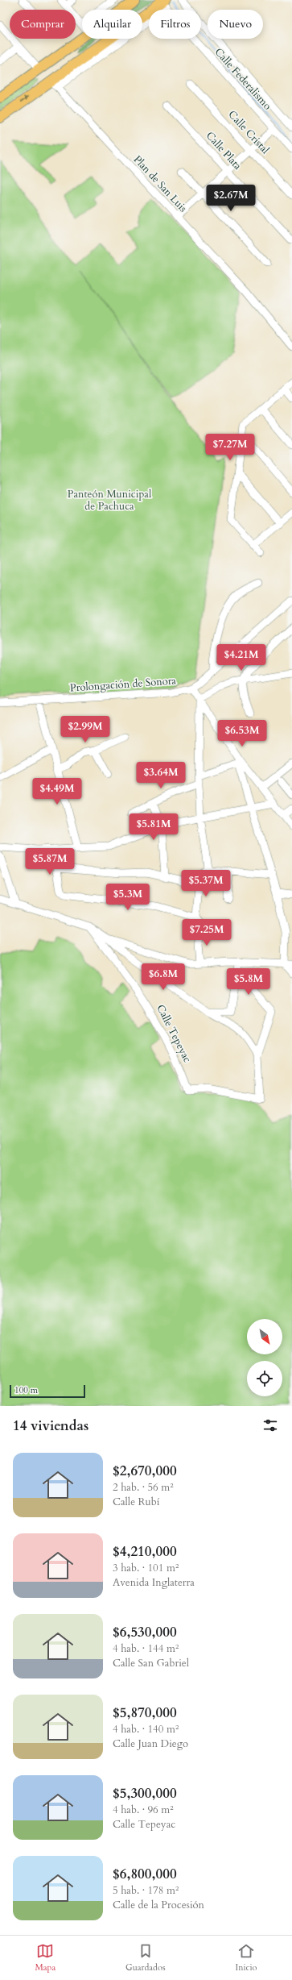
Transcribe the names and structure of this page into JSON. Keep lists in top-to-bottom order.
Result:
{
  "streets": {
    "street": [
      "Calle Federalismo",
      "Calle Cristal",
      "Calle Plata",
      "Plan de San Luis",
      "Prolongación de Sonora",
      "Calle Tepeyac"
    ]
  },
  "parks": ["Panteón Municipal de Pachuca"],
  "scale_bar": "100 m",
  "north": "bottom right",
  "page": {
    "chip": [
      "Comprar",
      "Alquilar",
      "Filtros",
      "Nuevo"
    ],
    "price": [
      "$2.67M",
      "$7.27M",
      "$4.21M",
      "$2.99M",
      "$6.53M",
      "$3.64M",
      "$4.49M",
      "$5.81M",
      "$5.87M",
      "$5.37M",
      "$5.3M",
      "$7.25M",
      "$6.8M",
      "$5.8M"
    ],
    "scale": "100 m",
    "heading": "14 viviendas",
    "list": [
      {
        "name": "$2,670,000",
        "note": "2 hab. · 56 m² · Calle Rubí"
      },
      {
        "name": "$4,210,000",
        "note": "3 hab. · 101 m² · Avenida Inglaterra"
      },
      {
        "name": "$6,530,000",
        "note": "4 hab. · 144 m² · Calle San Gabriel"
      },
      {
        "name": "$5,870,000",
        "note": "4 hab. · 140 m² · Calle Juan Diego"
      },
      {
        "name": "$5,300,000",
        "note": "4 hab. · 96 m² · Calle Tepeyac"
      },
      {
        "name": "$6,800,000",
        "note": "5 hab. · 178 m² · Calle de la Procesión"
      }
    ],
    "tabs": ["Mapa", "Guardados", "Inicio"]
  }
}
